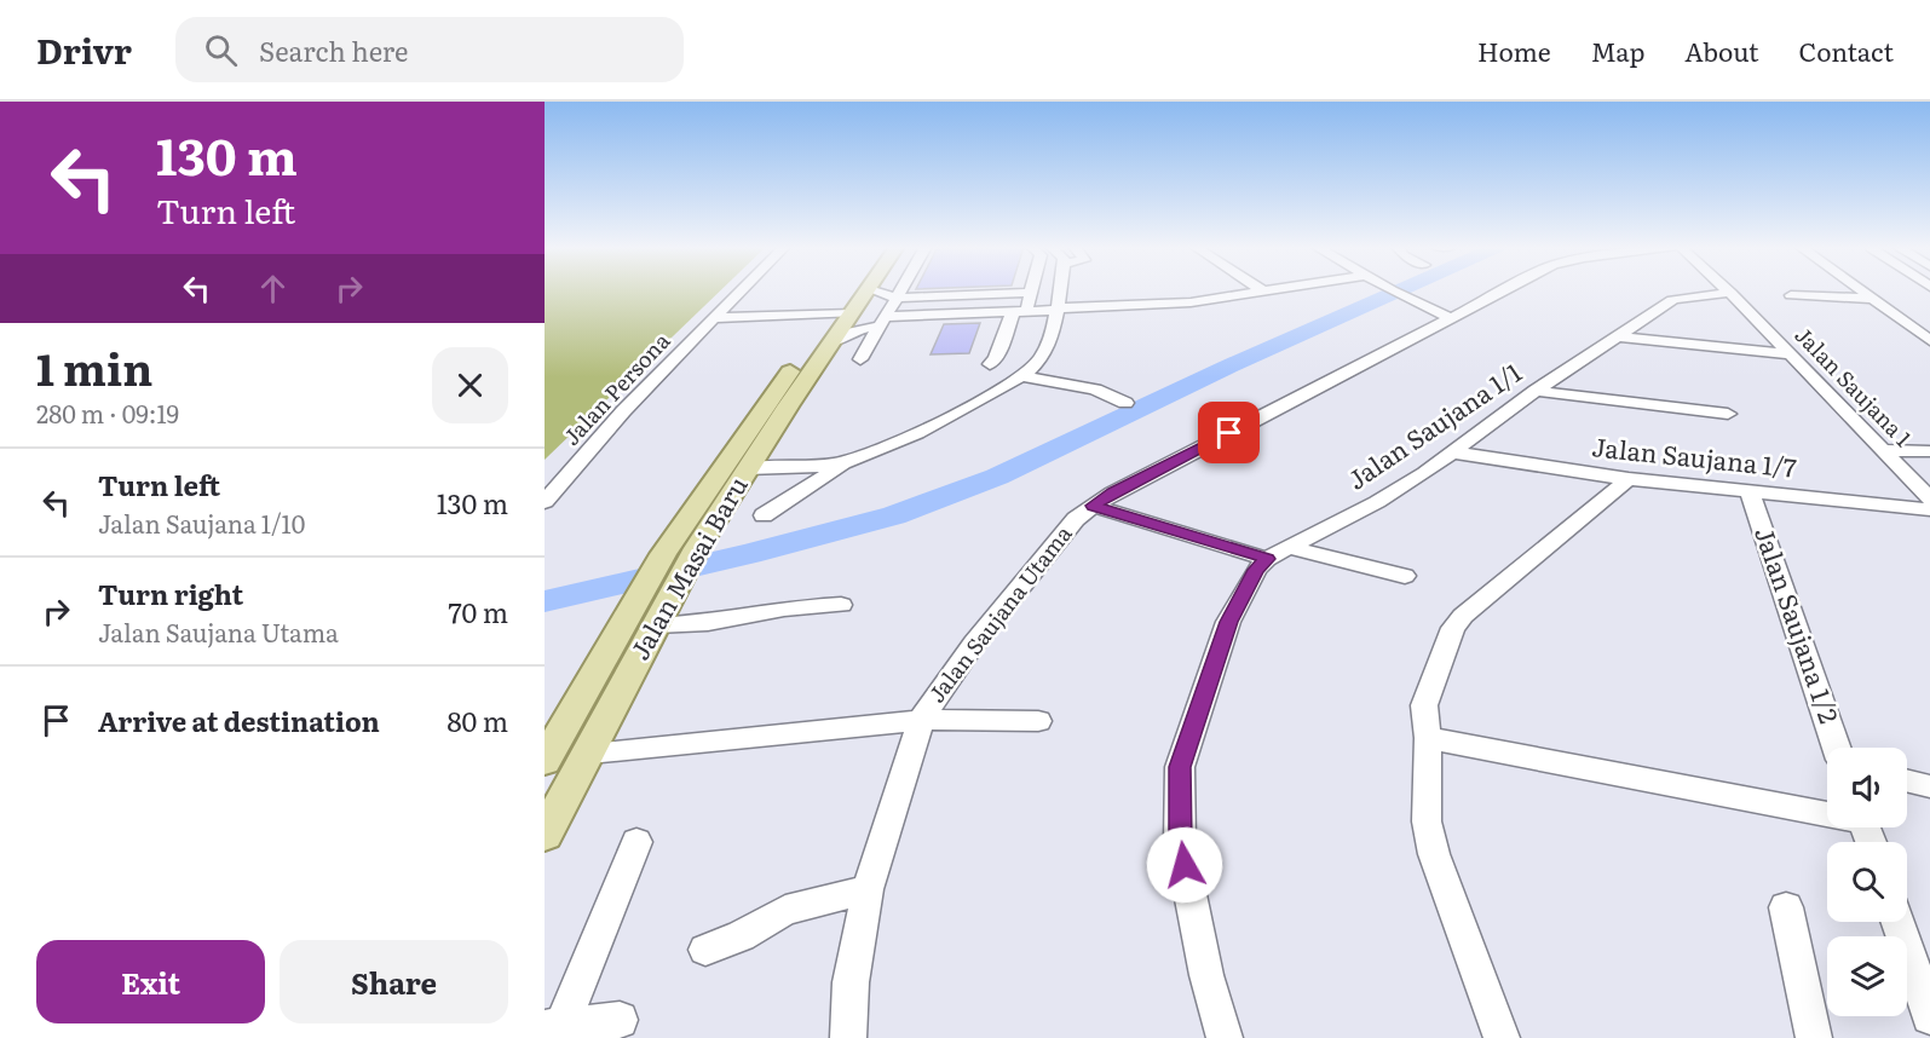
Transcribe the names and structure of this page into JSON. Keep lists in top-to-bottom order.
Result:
{
  "streets": {
    "main road": ["Jalan Masai Baru"],
    "street": [
      "Jalan Saujana 1",
      "Jalan Persona",
      "Jalan Saujana 1/1",
      "Jalan Saujana 1/7",
      "Jalan Saujana Utama",
      "Jalan Saujana 1/2"
    ]
  },
  "crossings": [
    ["Jalan Saujana 1", "Jalan Saujana 1/1"],
    ["Jalan Saujana 1/1", "Jalan Saujana 1/7"],
    ["Jalan Saujana 1/7", "Jalan Saujana 1/2"],
    ["Jalan Masai Baru", "Jalan Saujana Utama"]
  ],
  "page": {
    "header": "Drivr",
    "search": "Search here",
    "nav": [
      "Home",
      "Map",
      "About",
      "Contact"
    ],
    "turn": ["130 m", "Turn left"],
    "heading": ["1 min", "280 m · 09:19"],
    "list": [
      {
        "name": "Turn left",
        "note": "Jalan Saujana 1/10",
        "value": "130 m"
      },
      {
        "name": "Turn right",
        "note": "Jalan Saujana Utama",
        "value": "70 m"
      },
      {
        "name": "Arrive at destination",
        "value": "80 m"
      }
    ],
    "buttons": ["Exit", "Share"]
  }
}
